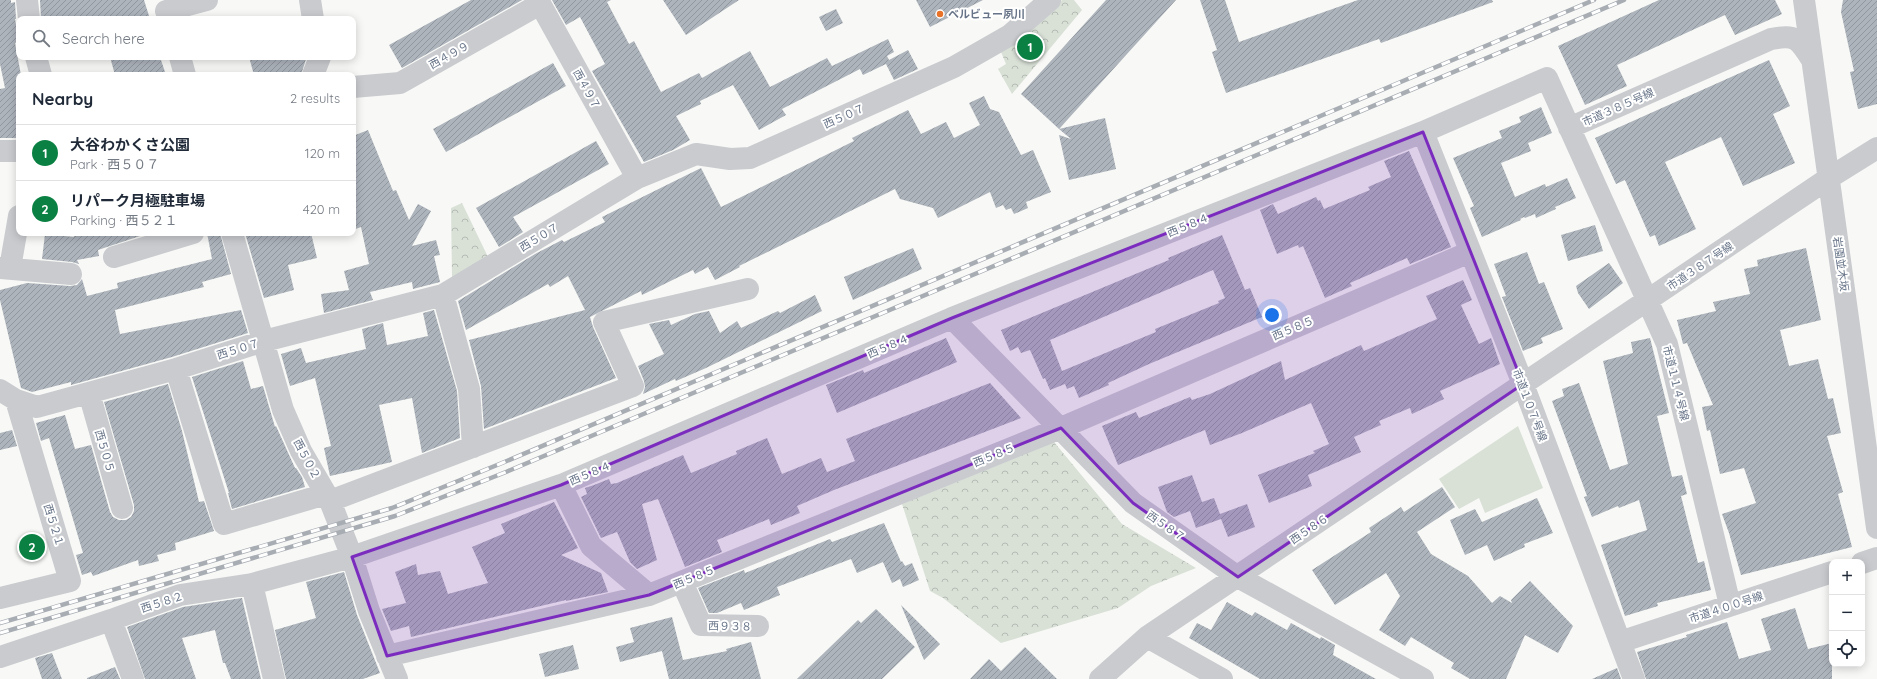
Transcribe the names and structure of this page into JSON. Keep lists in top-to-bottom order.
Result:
{
  "streets": {
    "street": [
      "西４９９",
      "西４９７",
      "市道３８５号線",
      "西５０７",
      "西５８４",
      "岩園並木坂",
      "市道３８７号線",
      "西５８５",
      "市道１１４号線",
      "市道１０７号線",
      "西５０５",
      "西５０２",
      "西５２１",
      "西５８７",
      "西５８６",
      "西５８２",
      "市道４００号線",
      "西９３８"
    ]
  },
  "crossings": [
    ["西４９９", "西４９７"],
    ["西４９７", "西５０７"],
    ["市道３８５号線", "西５８４"],
    ["市道３８５号線", "岩園並木坂"],
    ["市道３８５号線", "市道１１４号線"],
    ["市道３８５号線", "市道１０７号線"],
    ["西５０７", "西５０５"],
    ["西５０７", "西５０２"],
    ["西５０７", "西５２１"],
    ["西５８４", "市道１０７号線"],
    ["西５８４", "西５０２"],
    ["西５８４", "西５８７"],
    ["西５８４", "西５８２"],
    ["岩園並木坂", "市道３８７号線"],
    ["市道３８７号線", "市道１１４号線"],
    ["市道３８７号線", "市道１０７号線"],
    ["市道３８７号線", "西５８６"],
    ["西５８５", "市道１０７号線"],
    ["西５８５", "西５０２"],
    ["西５８５", "西５８７"],
    ["西５８５", "西９３８"],
    ["市道１１４号線", "市道４００号線"],
    ["市道１０７号線", "西５８６"],
    ["市道１０７号線", "市道４００号線"],
    ["西５０２", "西５８２"],
    ["西５８７", "西５８６"]
  ],
  "places": ["ベルビュー夙川"],
  "page": {
    "search": "Search here",
    "pins": ["1", "2"],
    "heading": ["Nearby", "2 results"],
    "list": [
      {
        "mark": "1",
        "name": "大谷わかくさ公園",
        "note": "Park · 西５０７",
        "value": "120 m"
      },
      {
        "mark": "2",
        "name": "リパーク月極駐車場",
        "note": "Parking · 西５２１",
        "value": "420 m"
      }
    ],
    "map_buttons": ["+", "−"]
  }
}
